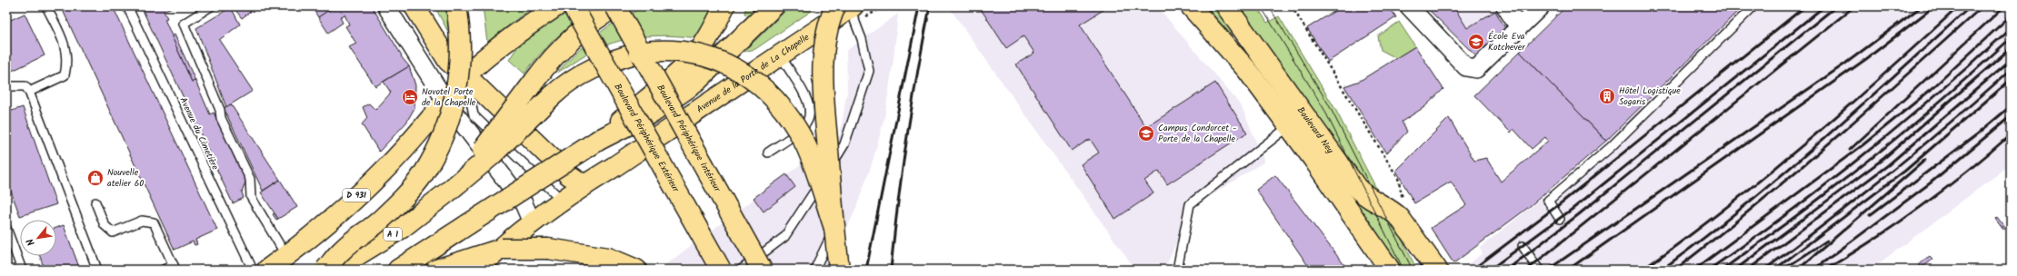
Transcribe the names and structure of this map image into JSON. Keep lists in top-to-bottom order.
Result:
{
  "streets": {
    "main road": [
      "Avenue de la Porte de La Chapelle",
      "Boulevard Ney",
      "Boulevard Périphérique Extérieur",
      "Boulevard Périphérique Intérieur",
      "D 931",
      "A 1"
    ],
    "lane": ["Avenue du Cimetière"]
  },
  "places": {
    "school or university": ["École Eva Kotchever", "Campus Condorcet - Porte de la Chapelle"],
    "building": ["Hôtel Logistique Sogaris"],
    "hotel": ["Novotel Porte de la Chapelle"],
    "shop": ["Nouvelle atelier 60"]
  },
  "north": "bottom left"
}
